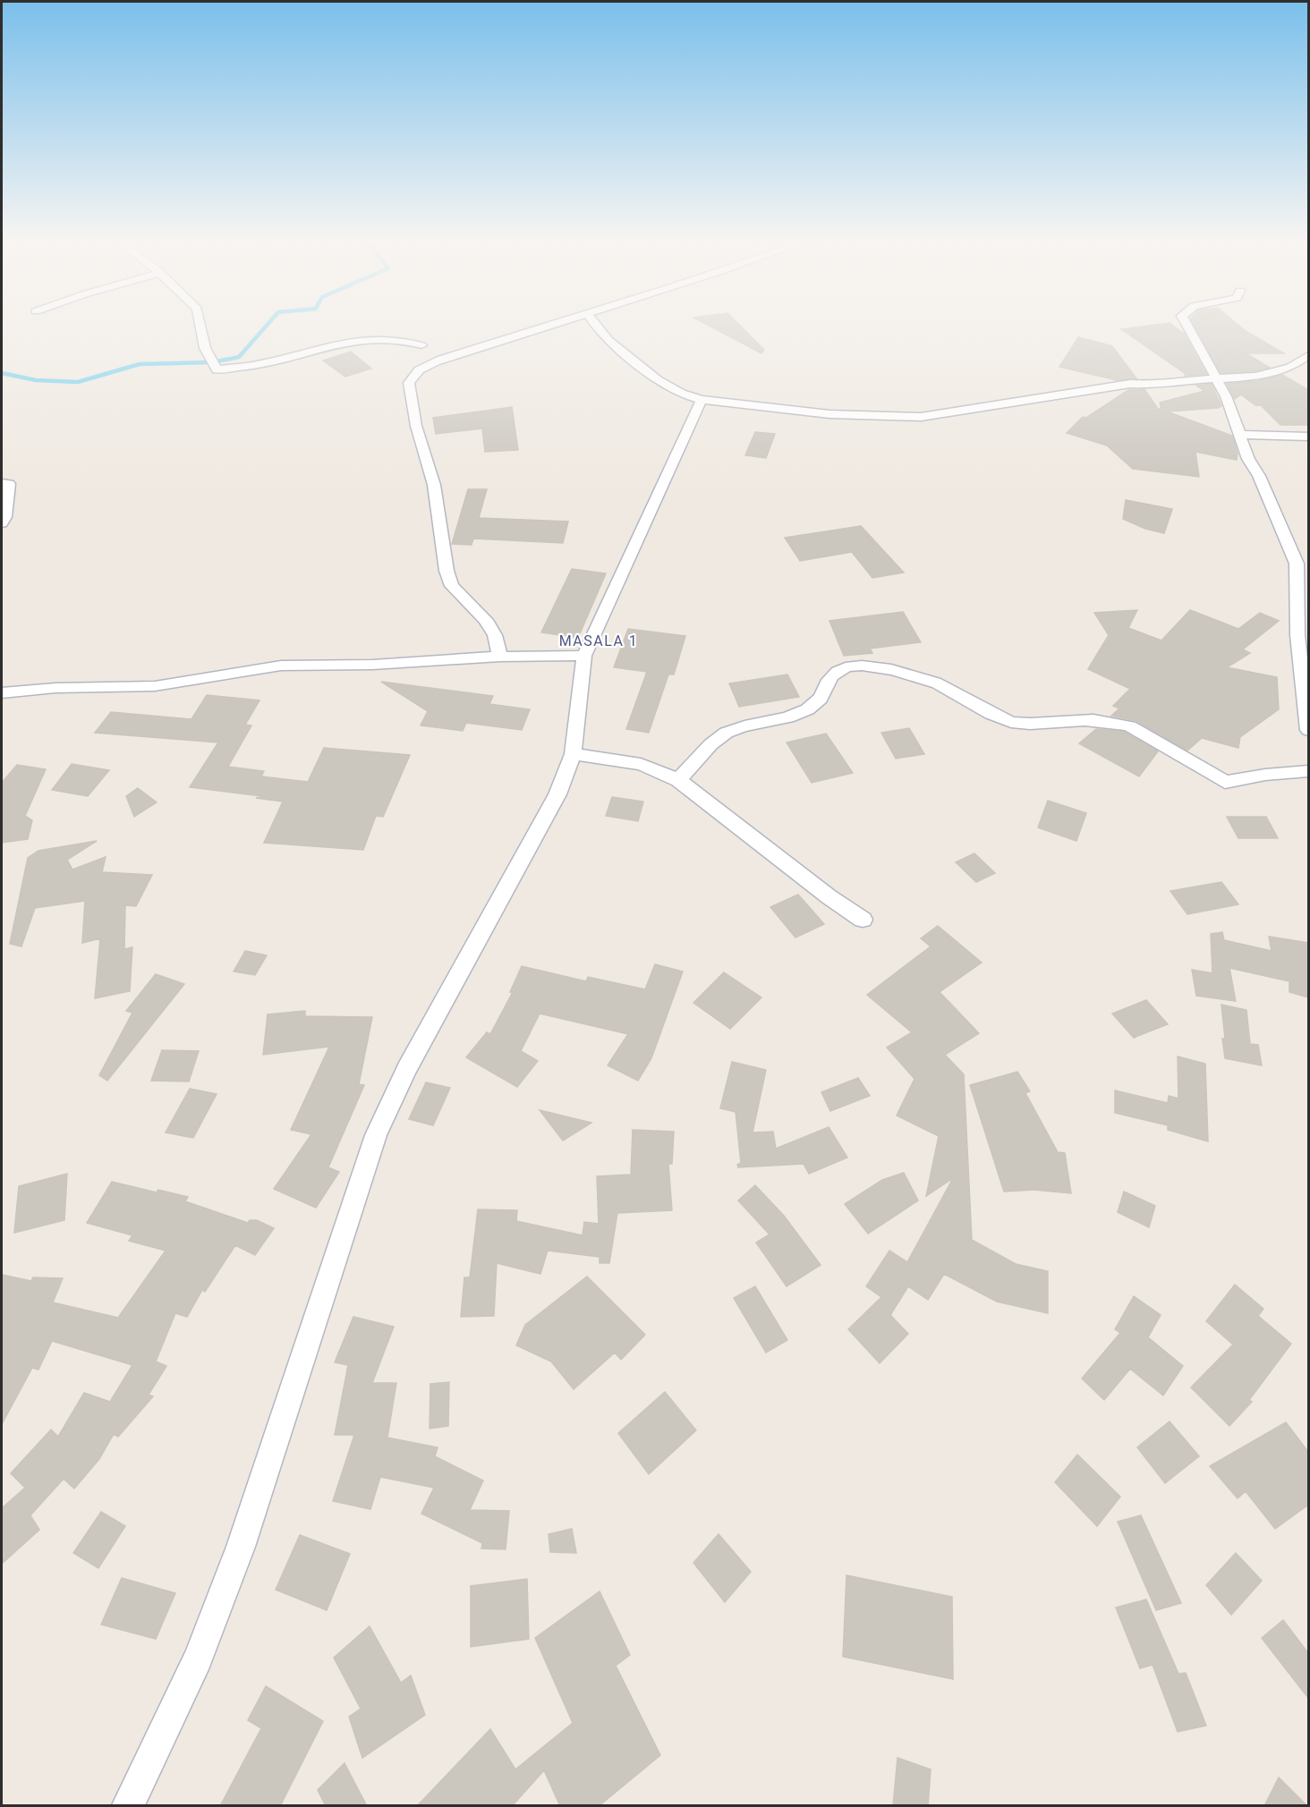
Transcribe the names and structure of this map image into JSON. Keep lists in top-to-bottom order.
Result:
{
  "districts": ["MASALA 1"]
}
